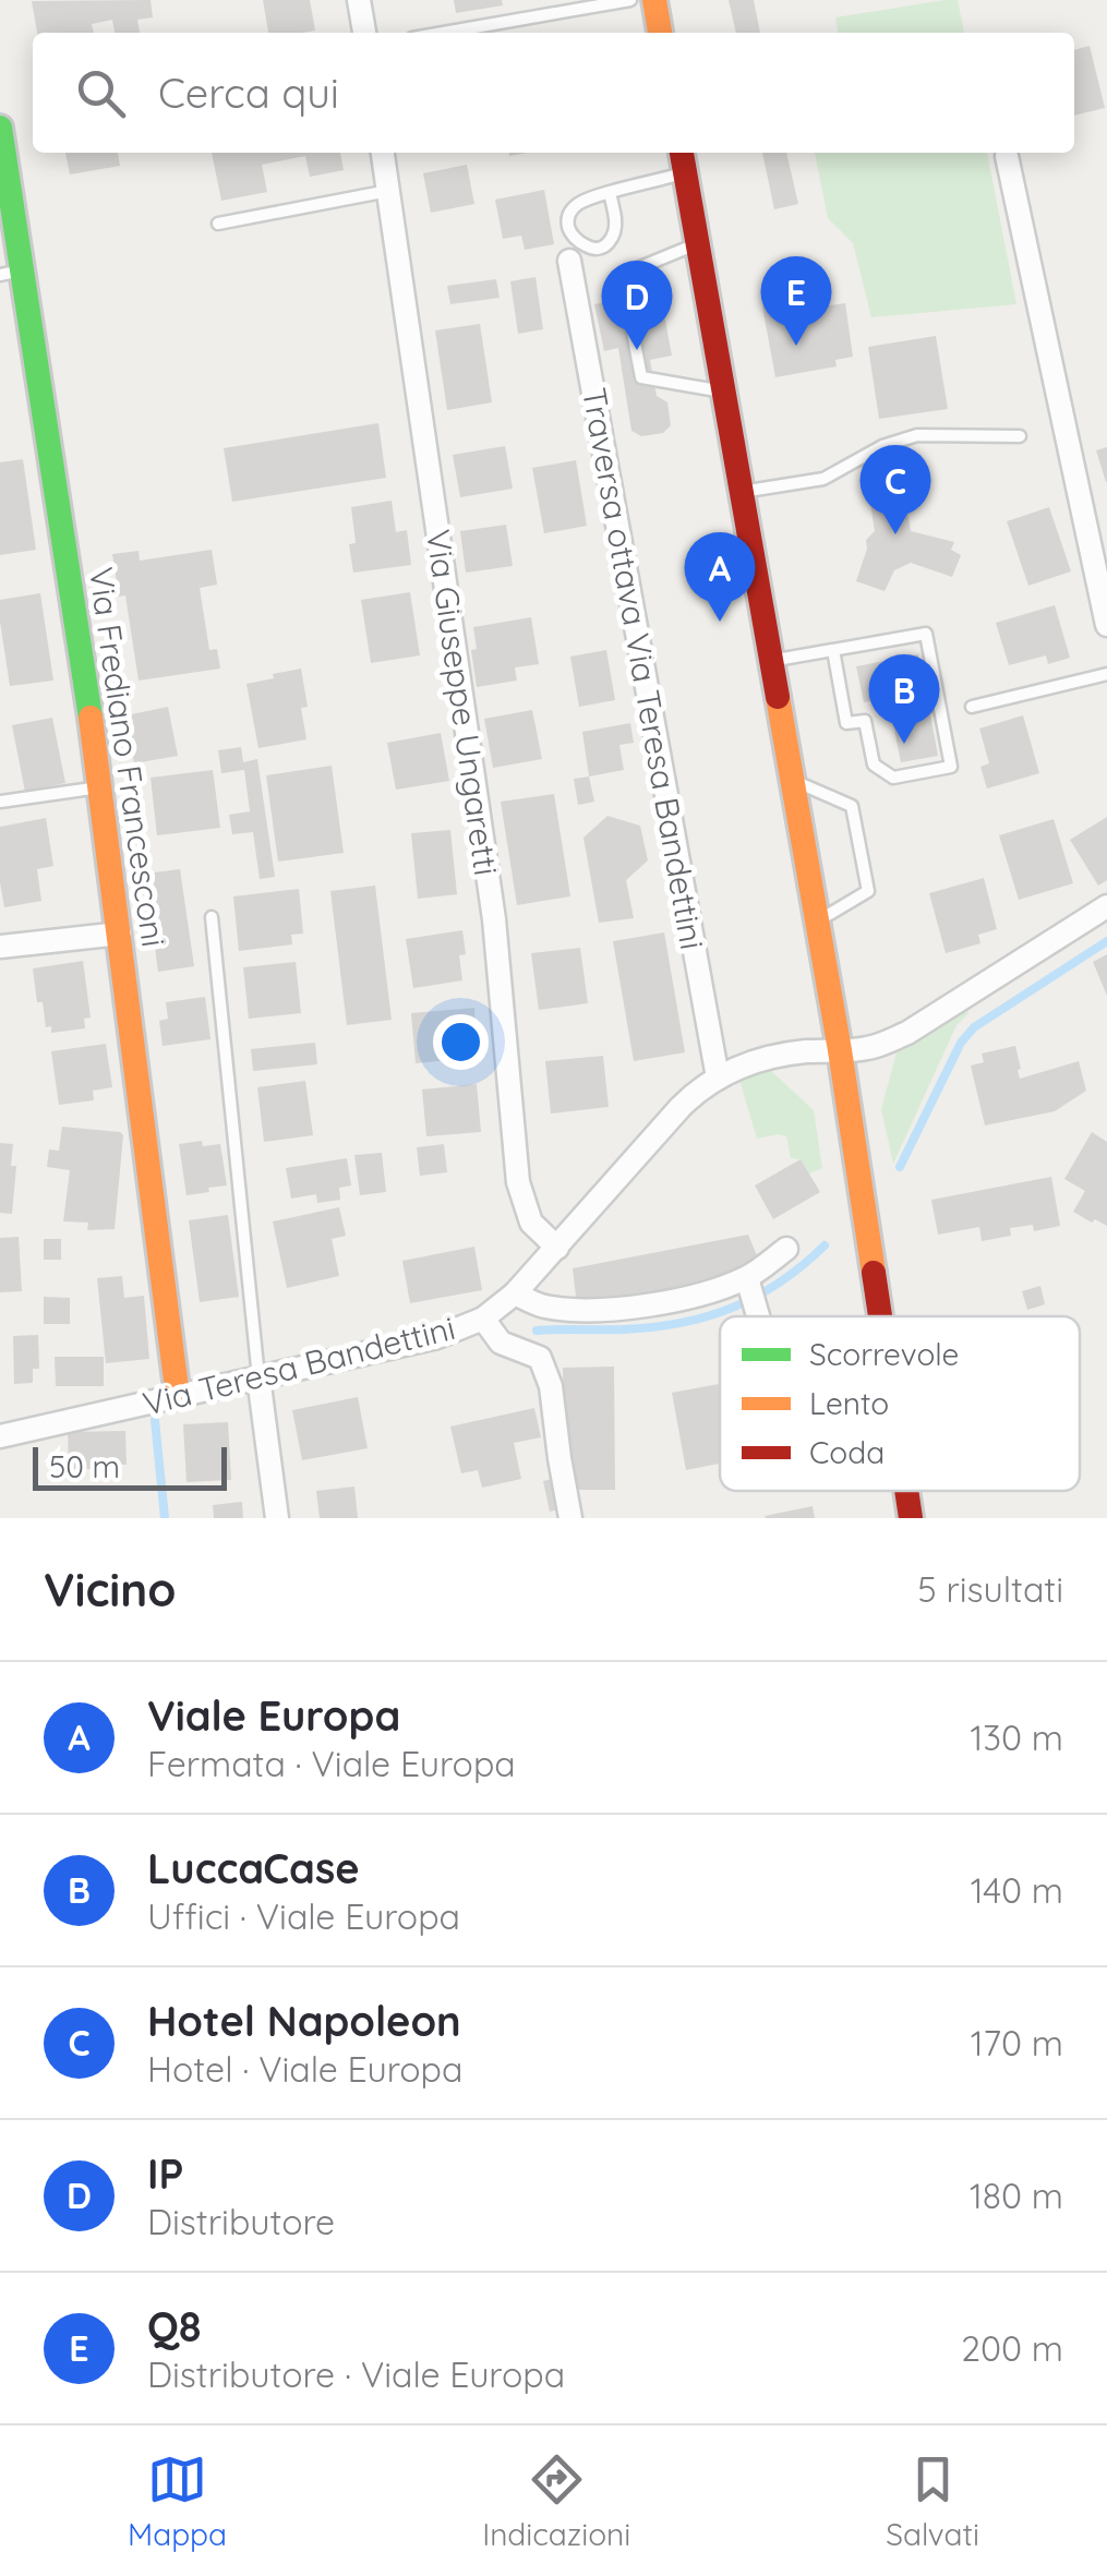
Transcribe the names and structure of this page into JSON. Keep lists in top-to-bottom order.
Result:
{
  "streets": {
    "main road": ["Via Frediano Francesconi"],
    "street": ["Traversa ottava Via Teresa Bandettini", "Via Giuseppe Ungaretti", "Via Teresa Bandettini"]
  },
  "crossings": [
    ["Traversa ottava Via Teresa Bandettini", "Via Teresa Bandettini"],
    ["Via Giuseppe Ungaretti", "Via Teresa Bandettini"],
    ["Via Frediano Francesconi", "Via Teresa Bandettini"]
  ],
  "legend": ["Scorrevole", "Lento", "Coda"],
  "scale_bar": "50 m",
  "page": {
    "search": "Cerca qui",
    "pins": [
      "E",
      "D",
      "C",
      "A",
      "B"
    ],
    "scale": "50 m",
    "heading": ["Vicino", "5 risultati"],
    "list": [
      {
        "mark": "A",
        "name": "Viale Europa",
        "note": "Fermata · Viale Europa",
        "value": "130 m"
      },
      {
        "mark": "B",
        "name": "LuccaCase",
        "note": "Uffici · Viale Europa",
        "value": "140 m"
      },
      {
        "mark": "C",
        "name": "Hotel Napoleon",
        "note": "Hotel · Viale Europa",
        "value": "170 m"
      },
      {
        "mark": "D",
        "name": "IP",
        "note": "Distributore",
        "value": "180 m"
      },
      {
        "mark": "E",
        "name": "Q8",
        "note": "Distributore · Viale Europa",
        "value": "200 m"
      }
    ],
    "nav": ["Mappa", "Indicazioni", "Salvati"]
  }
}
